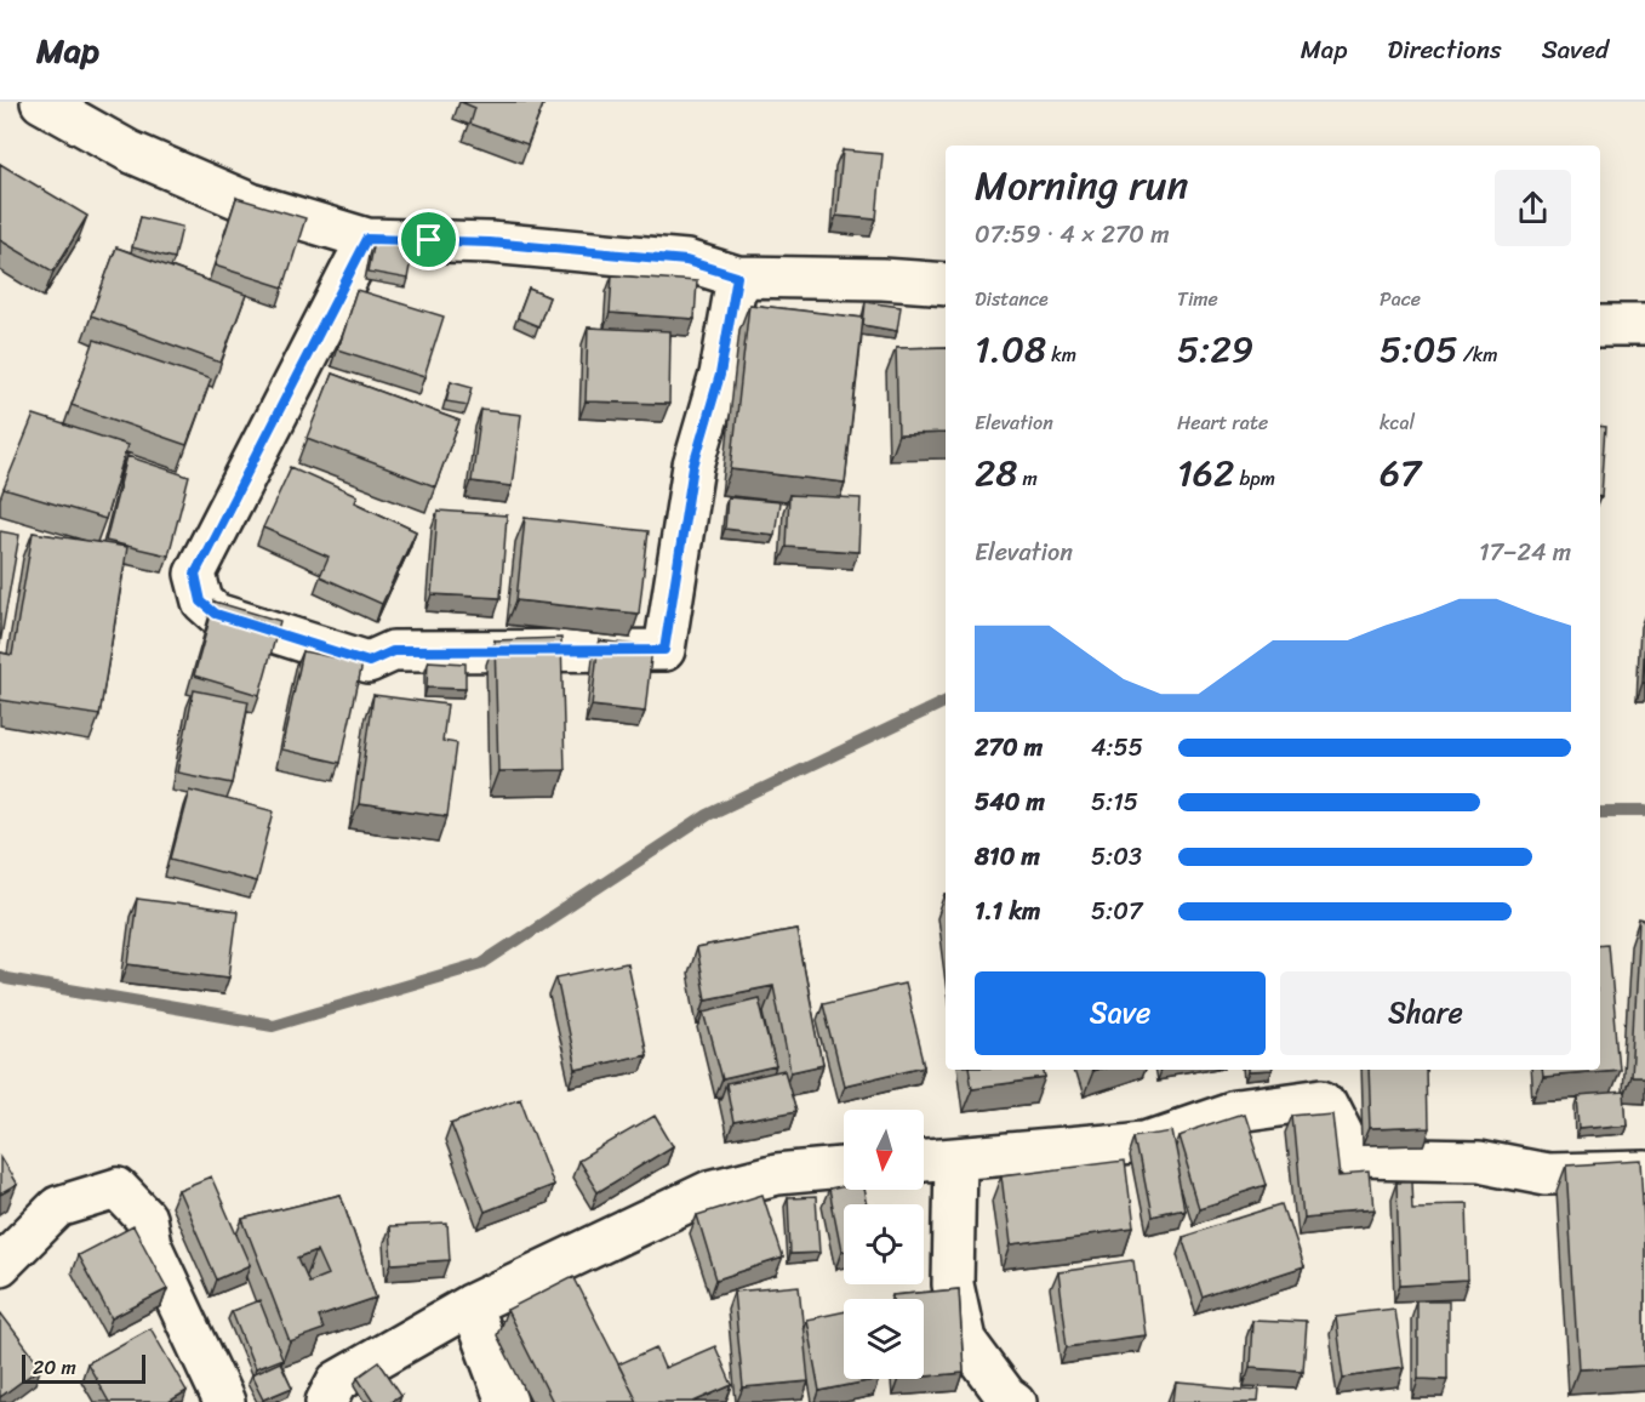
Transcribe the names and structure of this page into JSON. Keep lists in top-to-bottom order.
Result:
{
  "scale_bar": "20 m",
  "north": "bottom",
  "page": {
    "header": "Map",
    "nav": ["Map", "Directions", "Saved"],
    "heading": ["Morning run", "07:59 · 4 × 270 m"],
    "stats": [
      ["Distance", "1.08 km"],
      ["Time", "5:29"],
      ["Pace", "5:05 /km"],
      ["Elevation", "28 m"],
      ["Heart rate", "162 bpm"],
      ["kcal", "67"]
    ],
    "chart": ["Elevation", "17–24 m"],
    "list": [
      {
        "name": "270 m",
        "note": "4:55"
      },
      {
        "name": "540 m",
        "note": "5:15"
      },
      {
        "name": "810 m",
        "note": "5:03"
      },
      {
        "name": "1.1 km",
        "note": "5:07"
      }
    ],
    "buttons": ["Save", "Share"],
    "scale": "20 m"
  }
}
